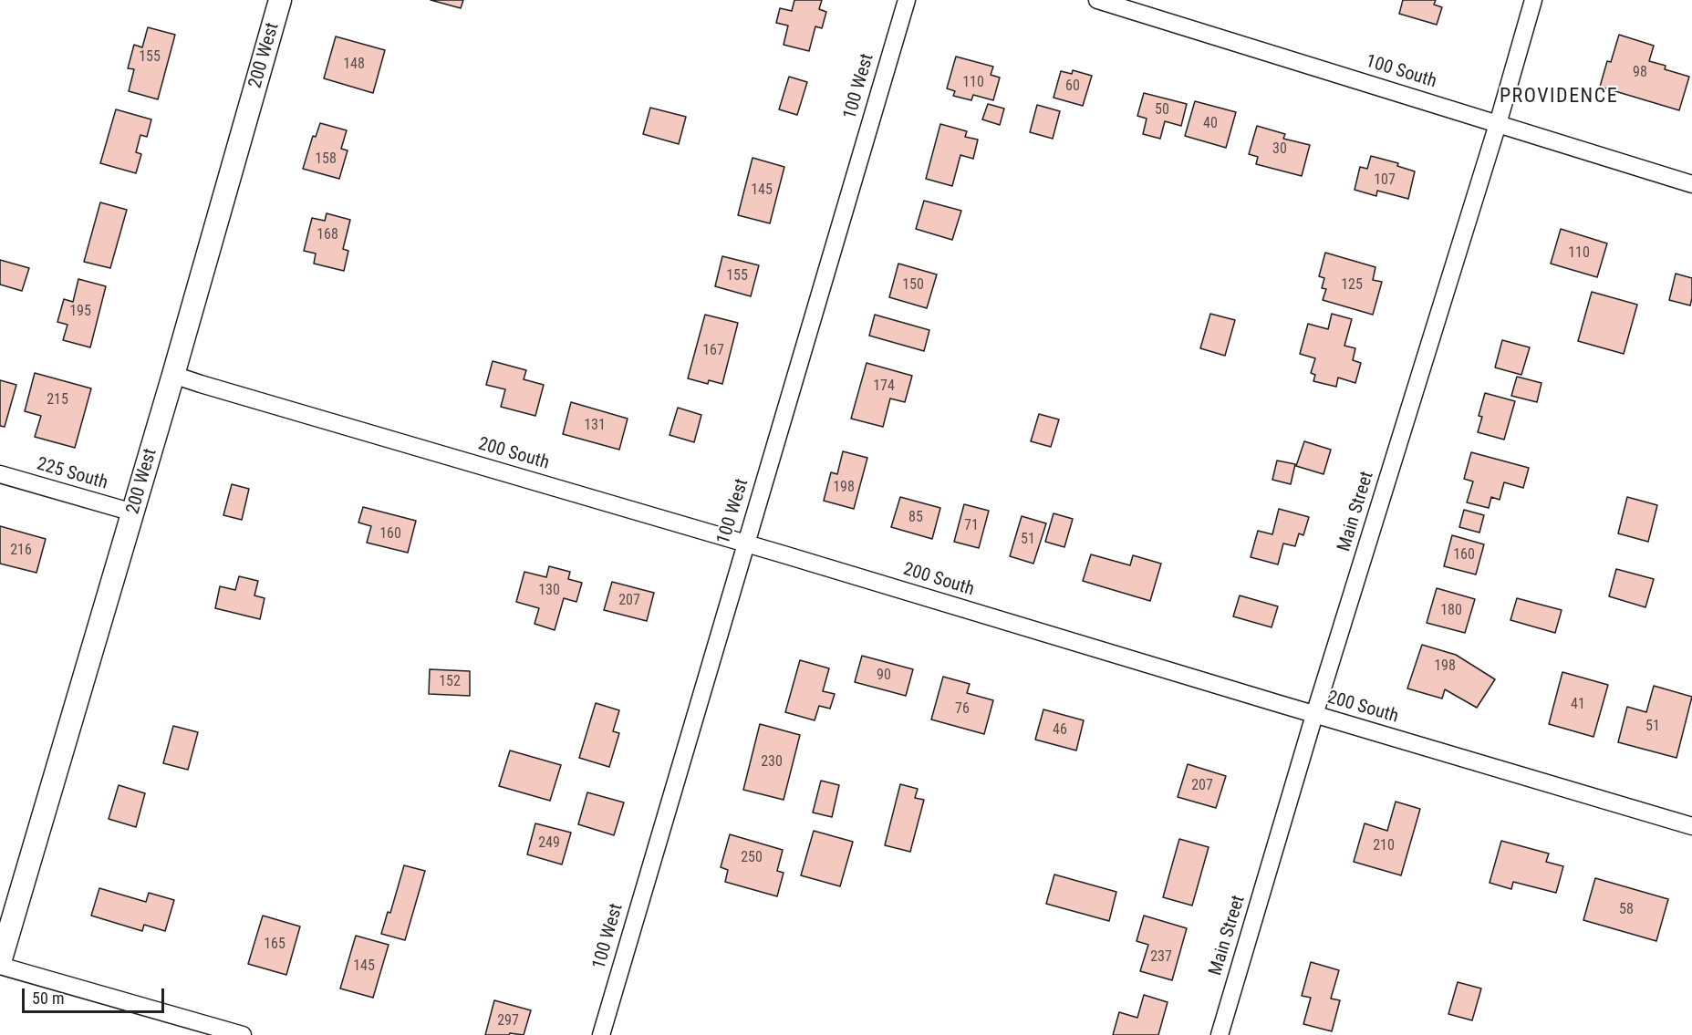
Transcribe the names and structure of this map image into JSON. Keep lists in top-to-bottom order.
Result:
{
  "streets": {
    "street": [
      "200 West",
      "100 South",
      "100 West",
      "200 South",
      "225 South",
      "Main Street"
    ]
  },
  "crossings": [
    ["200 West", "200 South"],
    ["200 West", "225 South"],
    ["100 South", "Main Street"],
    ["100 West", "200 South"],
    ["200 South", "Main Street"]
  ],
  "districts": ["PROVIDENCE"],
  "house_numbers": [
    "155",
    "148",
    "98",
    "110",
    "60",
    "50",
    "40",
    "30",
    "158",
    "107",
    "145",
    "168",
    "110",
    "155",
    "150",
    "125",
    "195",
    "167",
    "174",
    "215",
    "131",
    "198",
    "85",
    "71",
    "160",
    "51",
    "216",
    "160",
    "130",
    "207",
    "180",
    "198",
    "90",
    "152",
    "41",
    "76",
    "51",
    "46",
    "230",
    "207",
    "249",
    "210",
    "250",
    "58",
    "165",
    "237",
    "145",
    "297"
  ],
  "scale_bar": "50 m"
}
